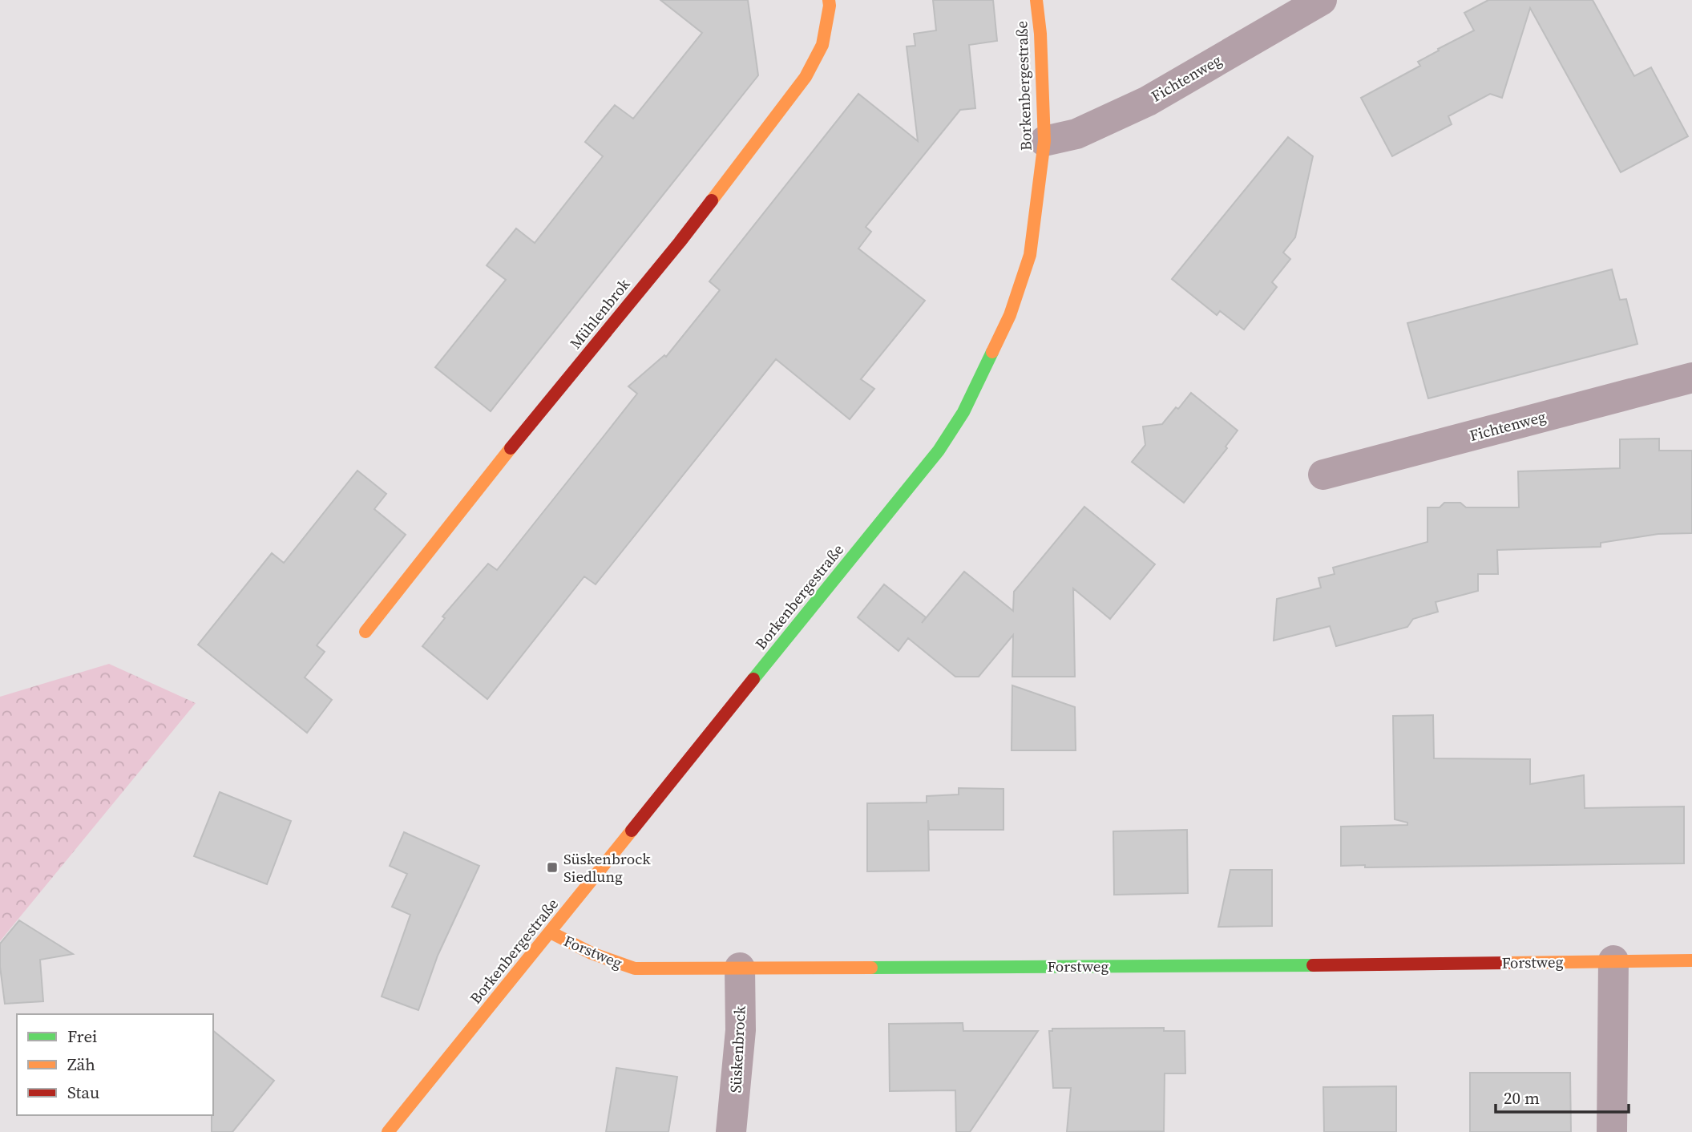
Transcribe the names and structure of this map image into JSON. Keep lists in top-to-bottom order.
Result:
{
  "streets": {
    "street": [
      "Fichtenweg",
      "Borkenbergestraße",
      "Mühlenbrok",
      "Forstweg",
      "Süskenbrock"
    ]
  },
  "crossings": [
    ["Fichtenweg", "Borkenbergestraße"],
    ["Borkenbergestraße", "Forstweg"],
    ["Forstweg", "Süskenbrock"]
  ],
  "places": {
    "transit": ["Süskenbrock Siedlung"]
  },
  "legend": ["Frei", "Zäh", "Stau"],
  "scale_bar": "20 m"
}
